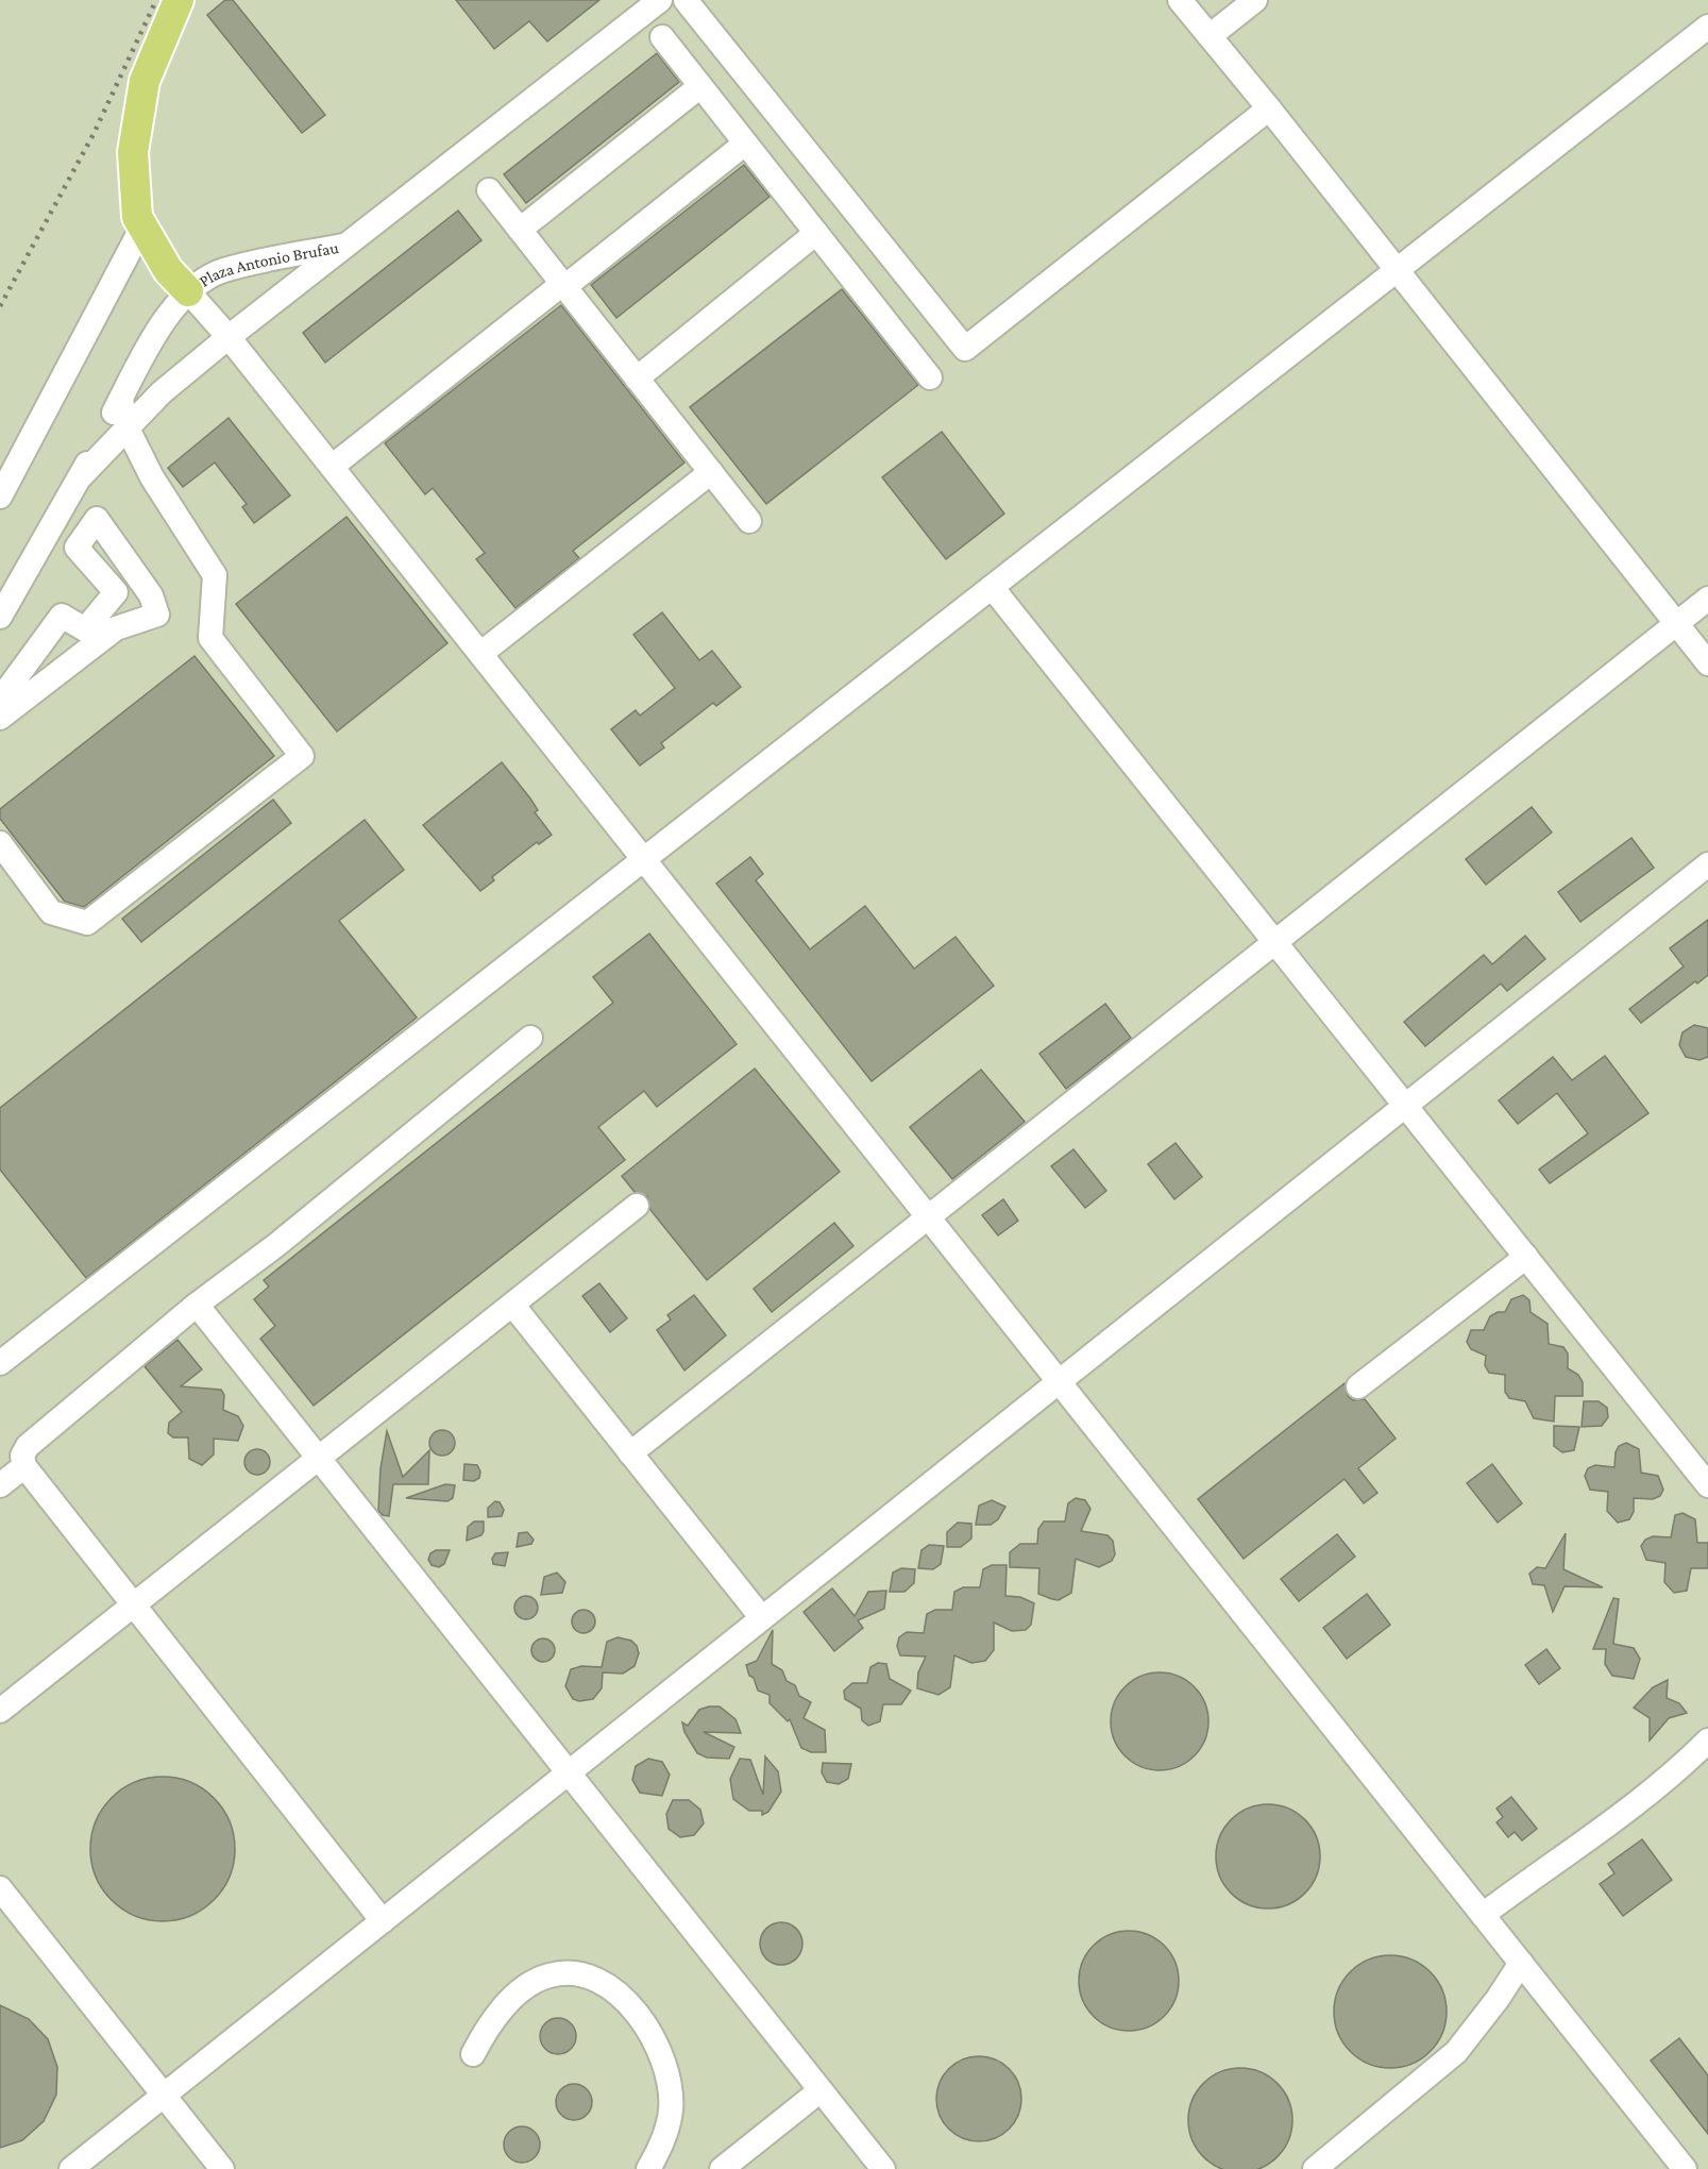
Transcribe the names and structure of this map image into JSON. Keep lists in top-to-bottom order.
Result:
{
  "streets": {
    "street": ["Plaza Antonio Brufau"]
  }
}
